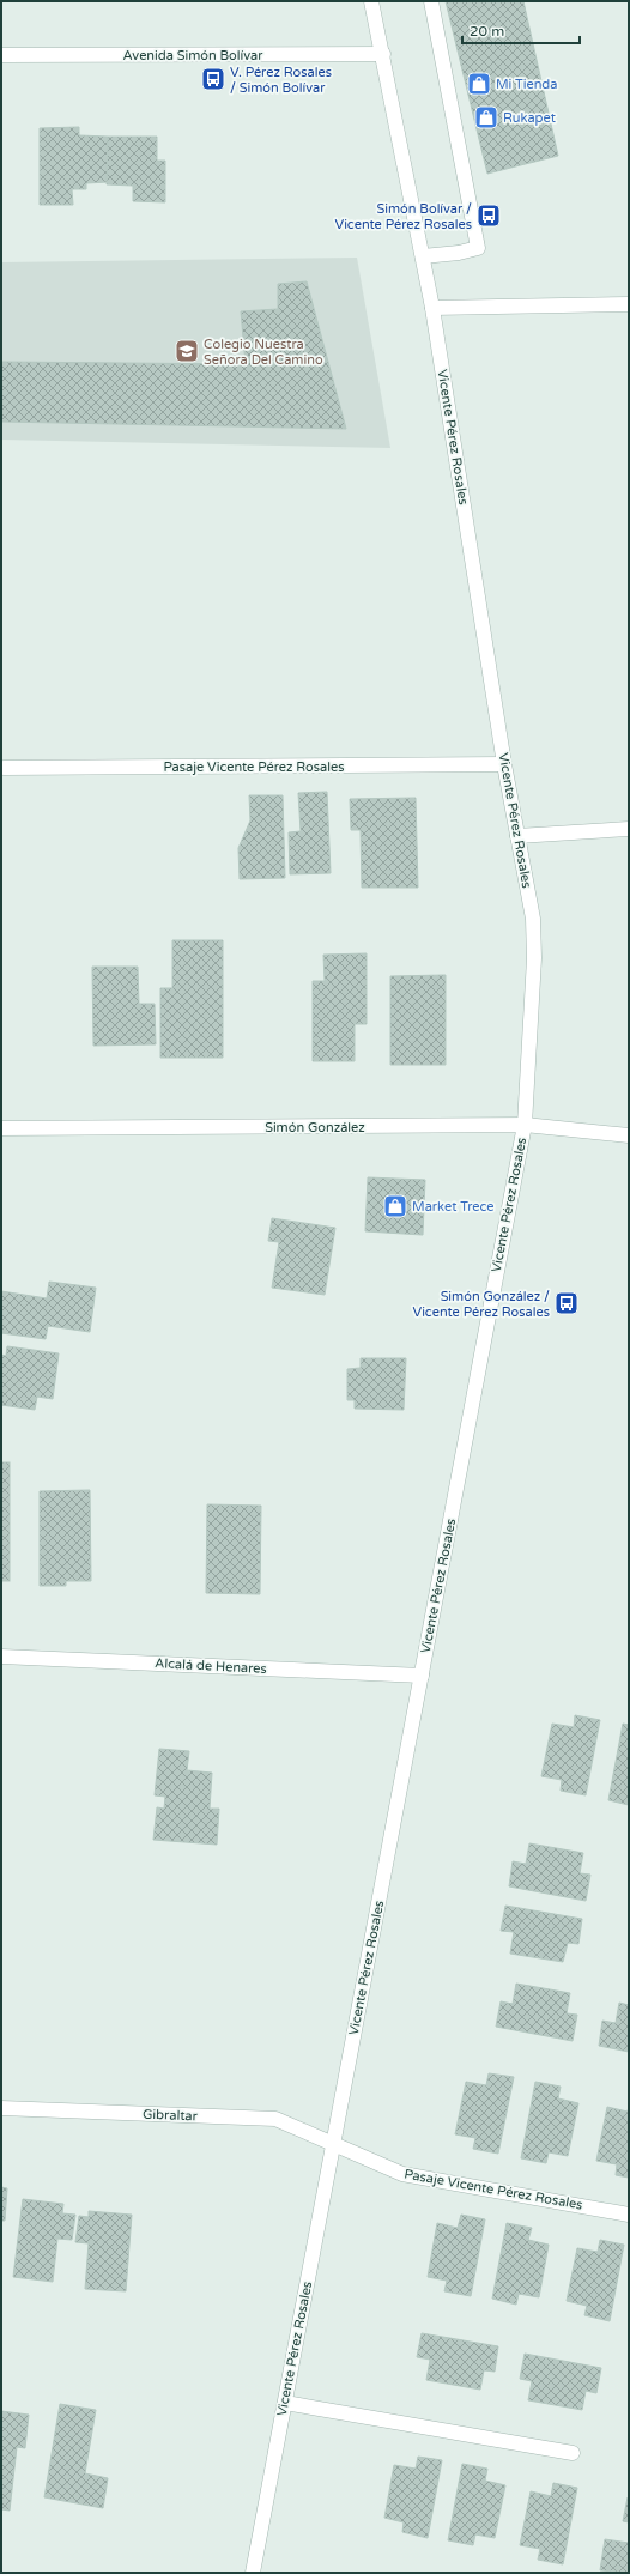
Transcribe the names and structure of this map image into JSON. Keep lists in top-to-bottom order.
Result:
{
  "streets": {
    "street": [
      "Avenida Simón Bolívar",
      "Vicente Pérez Rosales",
      "Pasaje Vicente Pérez Rosales",
      "Simón González",
      "Alcalá de Henares",
      "Gibraltar"
    ]
  },
  "crossings": [
    ["Avenida Simón Bolívar", "Vicente Pérez Rosales"],
    ["Vicente Pérez Rosales", "Pasaje Vicente Pérez Rosales"],
    ["Vicente Pérez Rosales", "Simón González"],
    ["Vicente Pérez Rosales", "Alcalá de Henares"],
    ["Vicente Pérez Rosales", "Gibraltar"],
    ["Pasaje Vicente Pérez Rosales", "Gibraltar"]
  ],
  "places": {
    "bus stop": ["V. Pérez Rosales / Simón Bolívar", "Simón Bolívar / Vicente Pérez Rosales", "Simón González / Vicente Pérez Rosales"],
    "shop": ["Mi Tienda", "Rukapet", "Market Trece"],
    "school or university": ["Colegio Nuestra Señora Del Camino"]
  },
  "scale_bar": "20 m"
}
